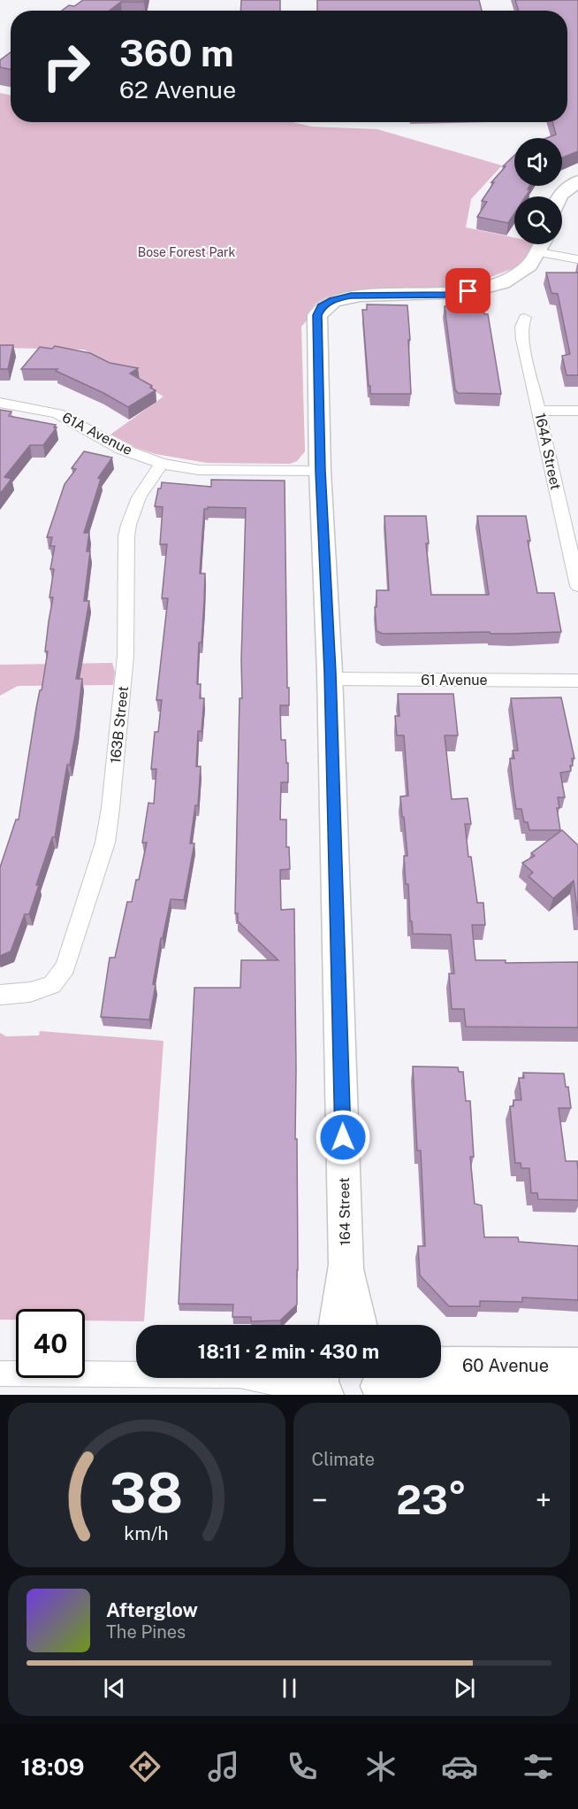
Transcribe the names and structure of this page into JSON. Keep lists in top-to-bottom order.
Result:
{
  "streets": {
    "street": [
      "61A Avenue",
      "164A Street",
      "61 Avenue",
      "163B Street",
      "164 Street",
      "60 Avenue"
    ]
  },
  "crossings": [
    ["61A Avenue", "163B Street"],
    ["61A Avenue", "164 Street"],
    ["61 Avenue", "164 Street"]
  ],
  "parks": ["Bose Forest Park"],
  "page": {
    "turn": ["360 m", "62 Avenue"],
    "limit": "40",
    "trip": "18:11 · 2 min · 430 m",
    "tile": "Climate",
    "heat": ["−", "23°", "+"],
    "song": ["Afterglow", "The Pines"],
    "tabs": "18:09",
    "gauge": ["38", "km/h"]
  }
}
